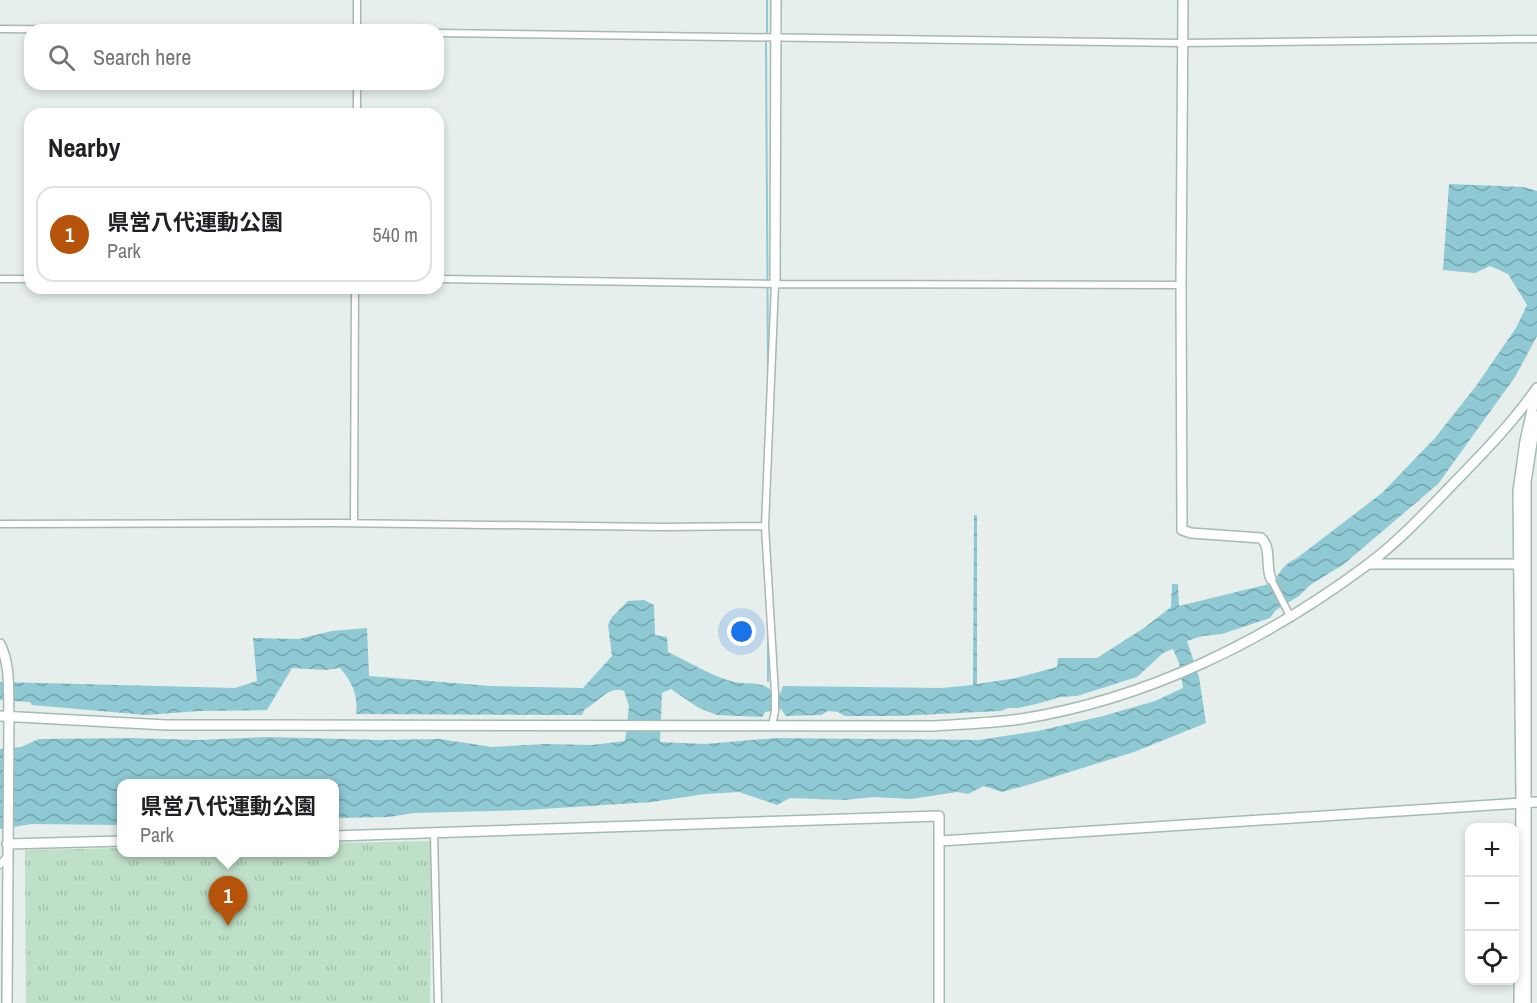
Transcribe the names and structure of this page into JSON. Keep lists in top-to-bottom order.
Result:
{
  "page": {
    "search": "Search here",
    "heading": "Nearby",
    "list": [
      {
        "mark": "1",
        "name": "県営八代運動公園",
        "note": "Park",
        "value": "540 m"
      }
    ],
    "popup": ["県営八代運動公園", "Park"],
    "map_buttons": ["+", "−"],
    "pins": "1"
  }
}
